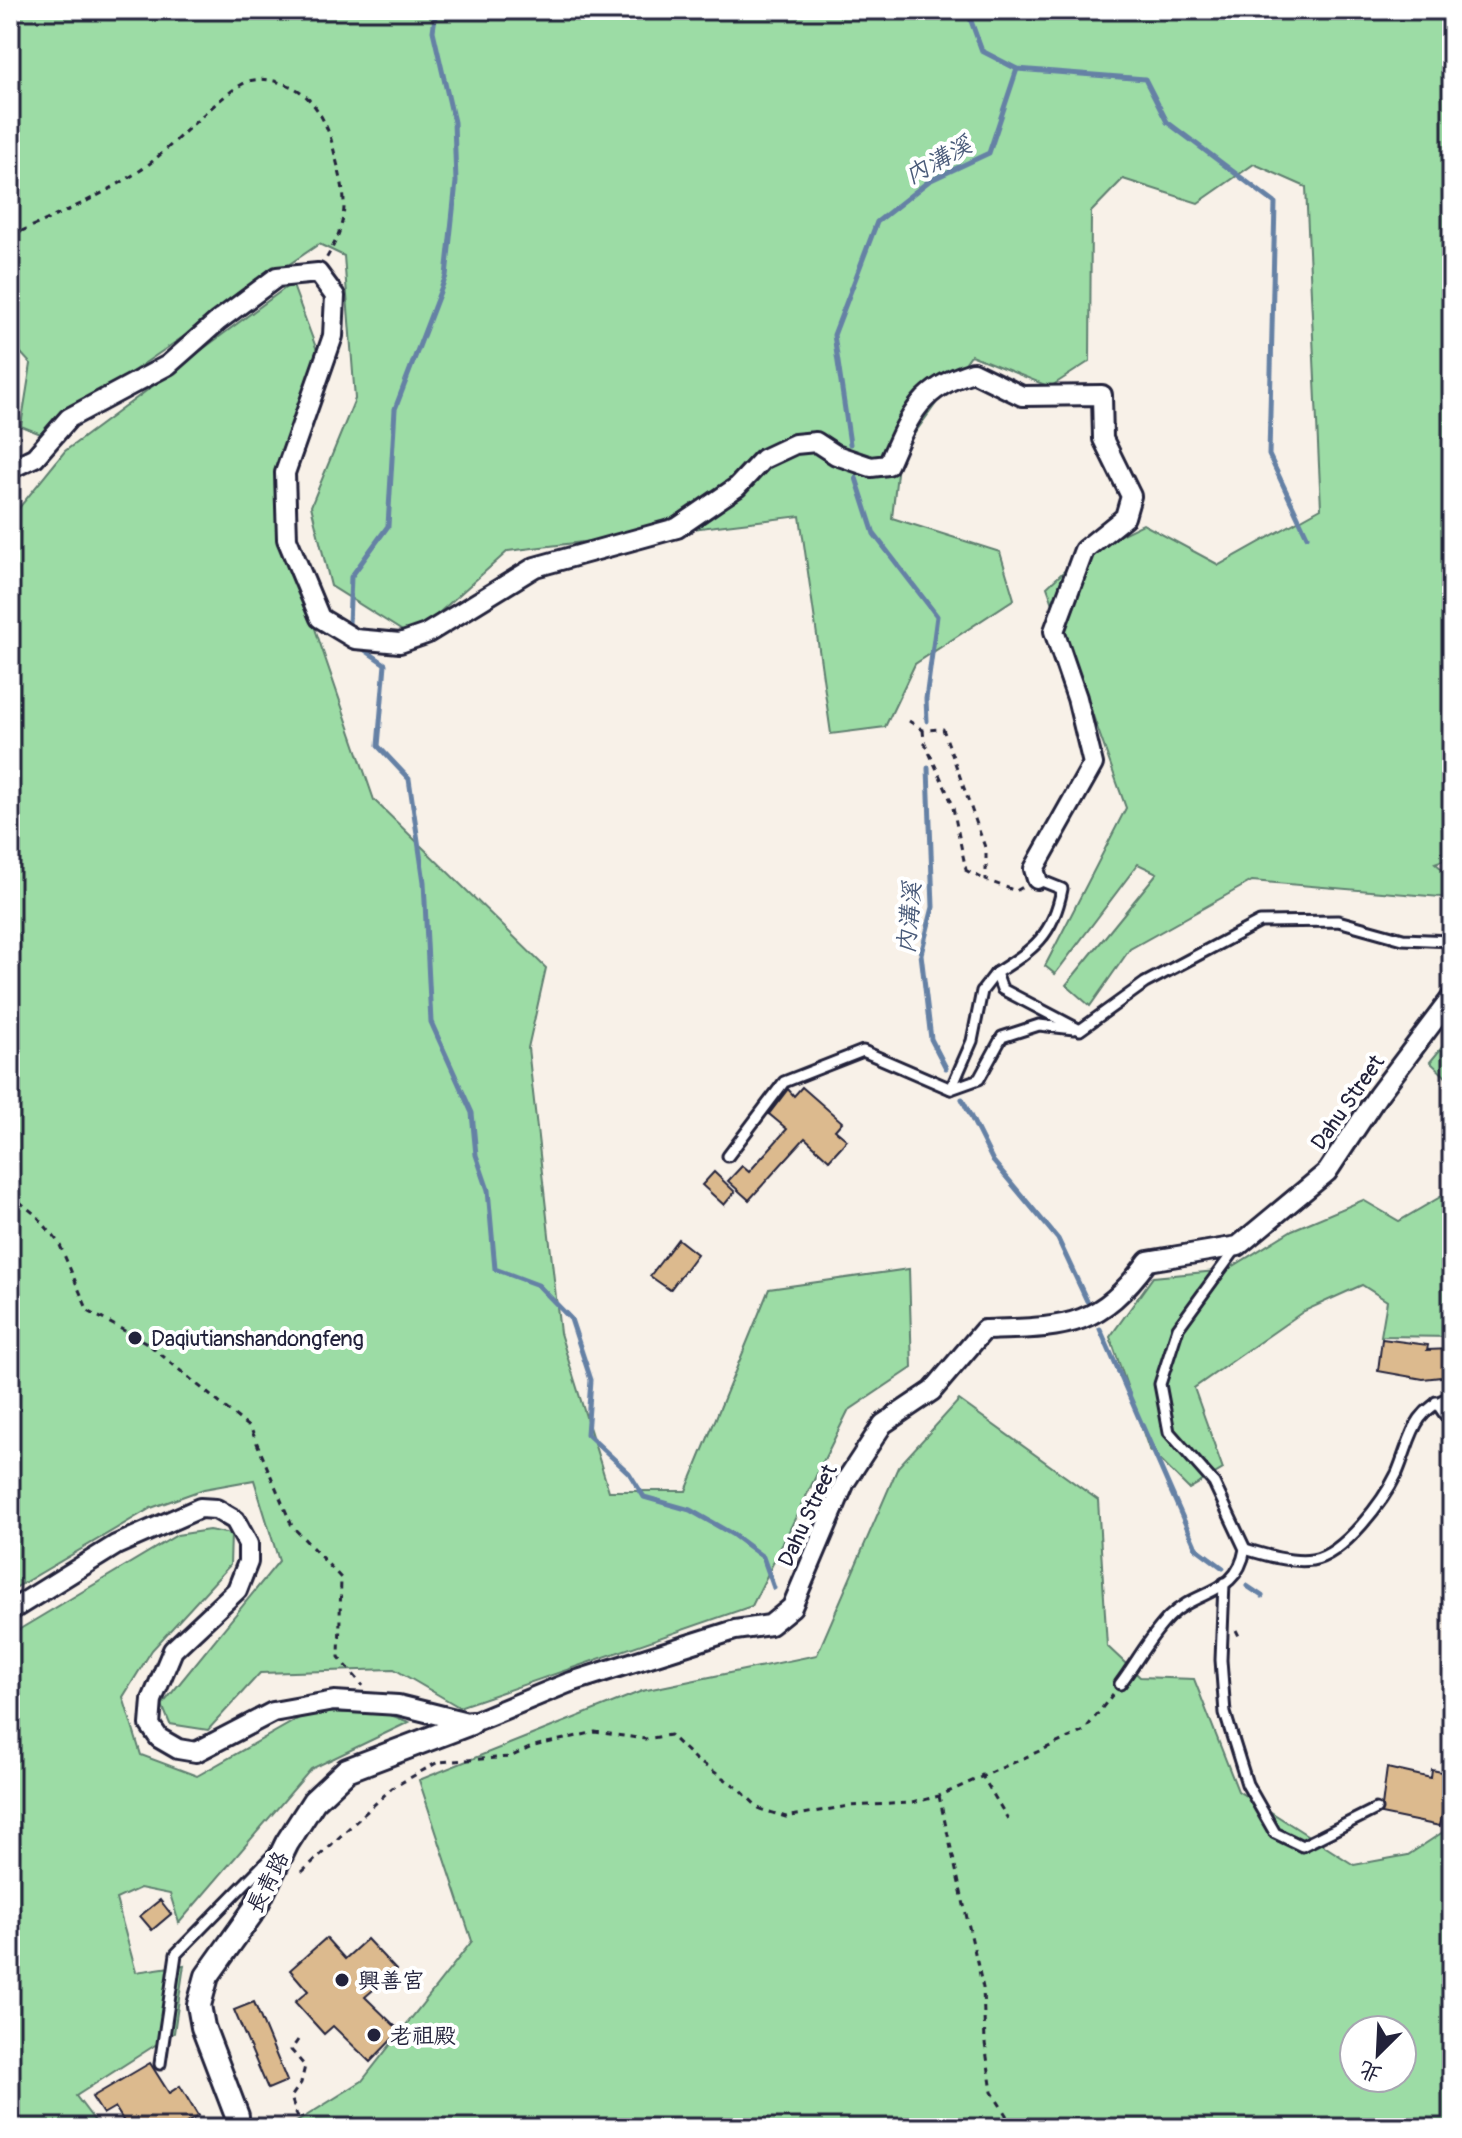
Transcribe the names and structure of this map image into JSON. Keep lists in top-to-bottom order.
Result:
{
  "streets": {
    "street": ["Dahu Street", "長青路"]
  },
  "crossings": [
    ["Dahu Street", "長青路"]
  ],
  "water": ["內溝溪"],
  "places": ["Daqiutianshandongfeng", "興善宮", "老祖殿"],
  "north": "bottom left"
}
